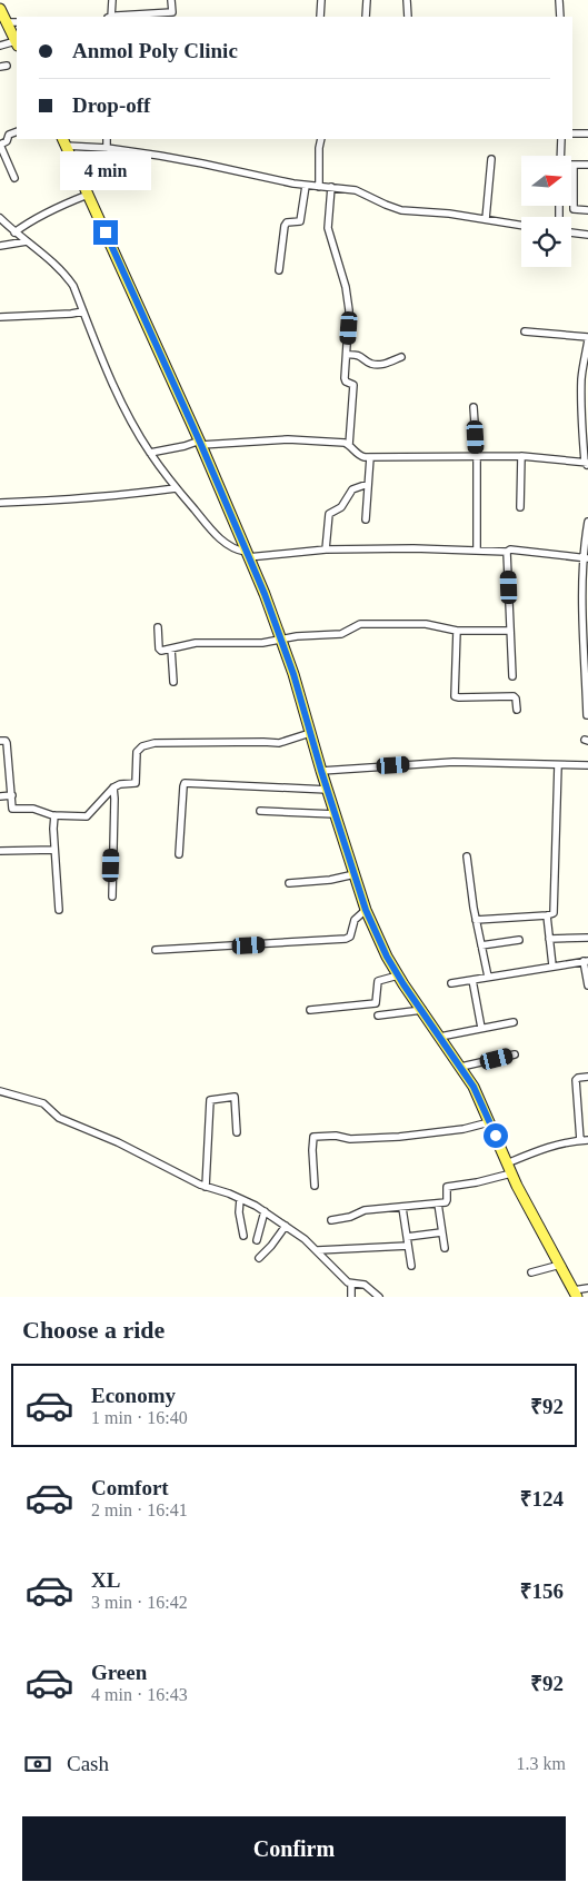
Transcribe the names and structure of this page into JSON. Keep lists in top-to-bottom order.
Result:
{
  "north": "right",
  "page": {
    "banner": ["Anmol Poly Clinic", "Drop-off"],
    "bubble": "4 min",
    "heading": "Choose a ride",
    "list": [
      {
        "name": "Economy",
        "note": "1 min · 16:40",
        "value": "₹92"
      },
      {
        "name": "Comfort",
        "note": "2 min · 16:41",
        "value": "₹124"
      },
      {
        "name": "XL",
        "note": "3 min · 16:42",
        "value": "₹156"
      },
      {
        "name": "Green",
        "note": "4 min · 16:43",
        "value": "₹92"
      }
    ],
    "pay": ["Cash", "1.3 km"],
    "buttons": "Confirm"
  }
}
